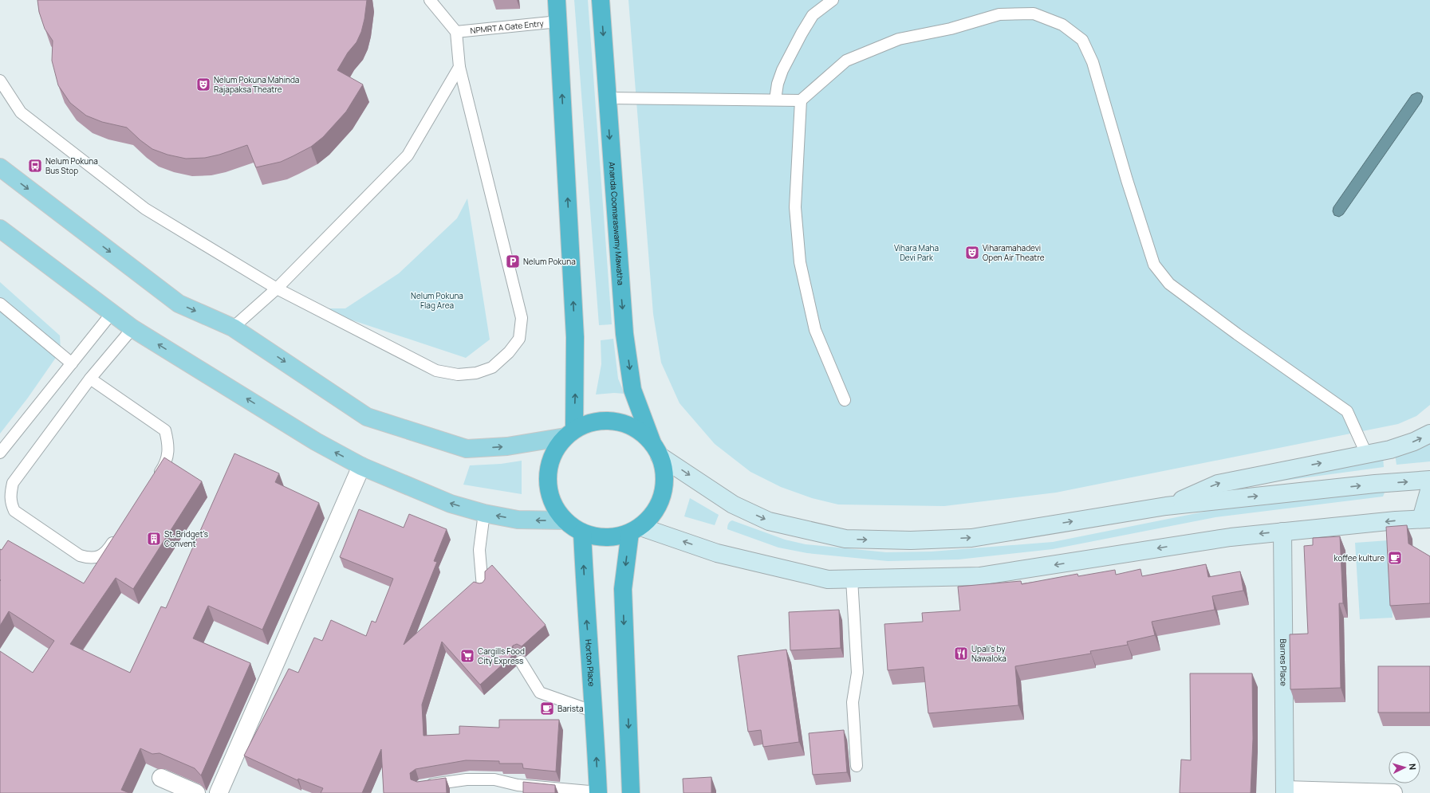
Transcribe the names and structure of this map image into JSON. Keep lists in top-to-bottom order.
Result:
{
  "streets": {
    "highway": ["Ananda Coomaraswamy Mawatha", "Horton Place"],
    "main road": ["Barnes Place"],
    "lane": ["NPMRT A Gate Entry"]
  },
  "parks": ["Vihara Maha Devi Park", "Nelum Pokuna Flag Area"],
  "places": {
    "theatre": ["Nelum Pokuna Mahinda Rajapaksa Theatre", "Viharamahadevi Open Air Theatre"],
    "bus stop": ["Nelum Pokuna Bus Stop"],
    "parking": ["Nelum Pokuna"],
    "building": ["St. Bridget's Convent"],
    "cafe": ["koffee kulture", "Barista"],
    "restaurant": ["Upali's by Nawaloka"],
    "supermarket": ["Cargills Food City Express"]
  },
  "north": "right"
}
